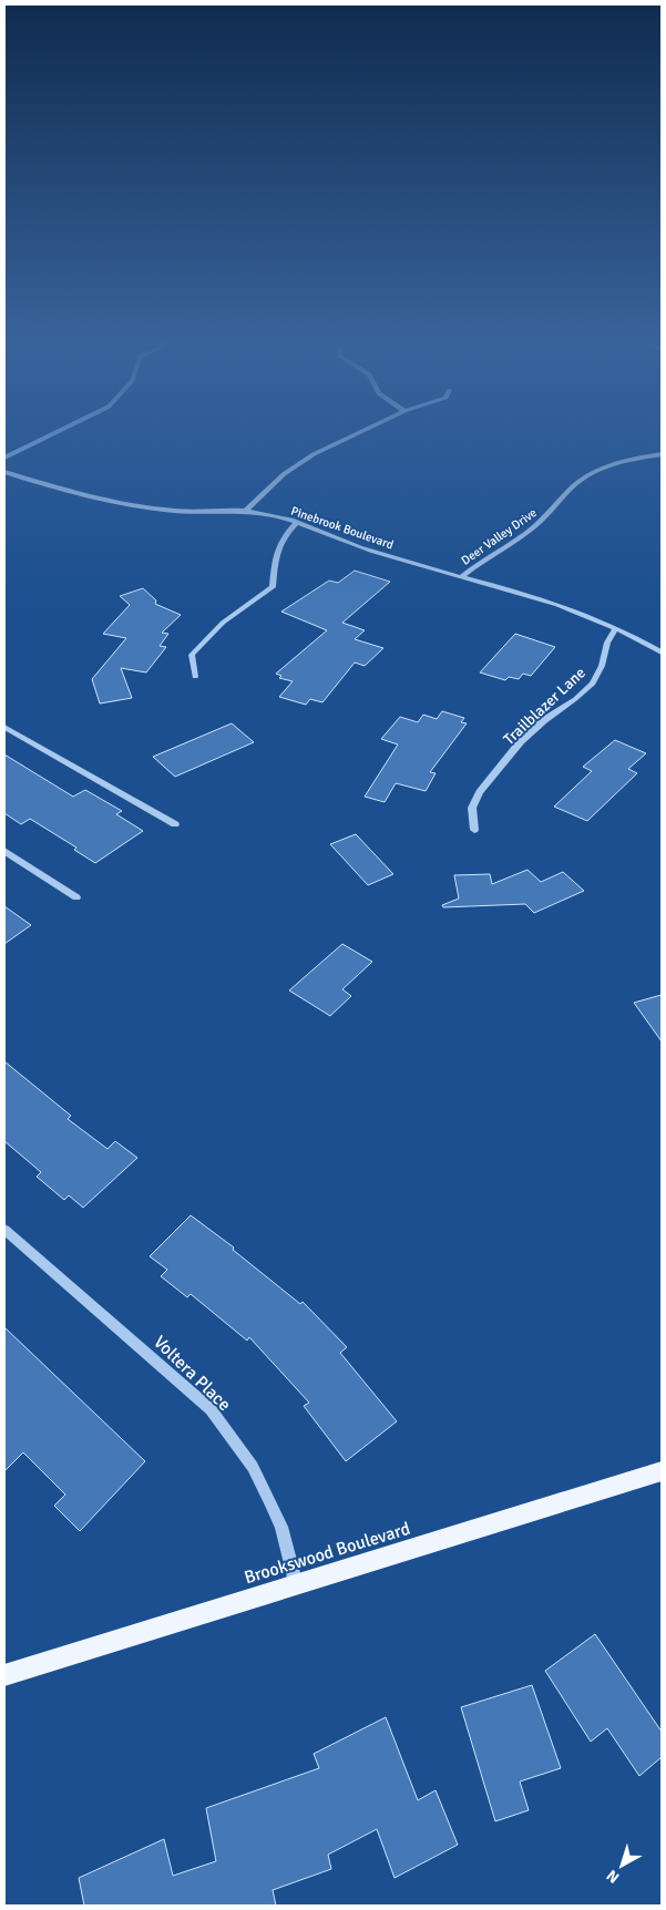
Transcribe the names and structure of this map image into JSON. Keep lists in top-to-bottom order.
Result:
{
  "streets": {
    "main road": ["Brookswood Boulevard"],
    "street": [
      "Pinebrook Boulevard",
      "Deer Valley Drive",
      "Trailblazer Lane",
      "Voltera Place"
    ]
  },
  "crossings": [
    ["Pinebrook Boulevard", "Deer Valley Drive"],
    ["Pinebrook Boulevard", "Trailblazer Lane"],
    ["Voltera Place", "Brookswood Boulevard"]
  ],
  "north": "bottom left"
}
